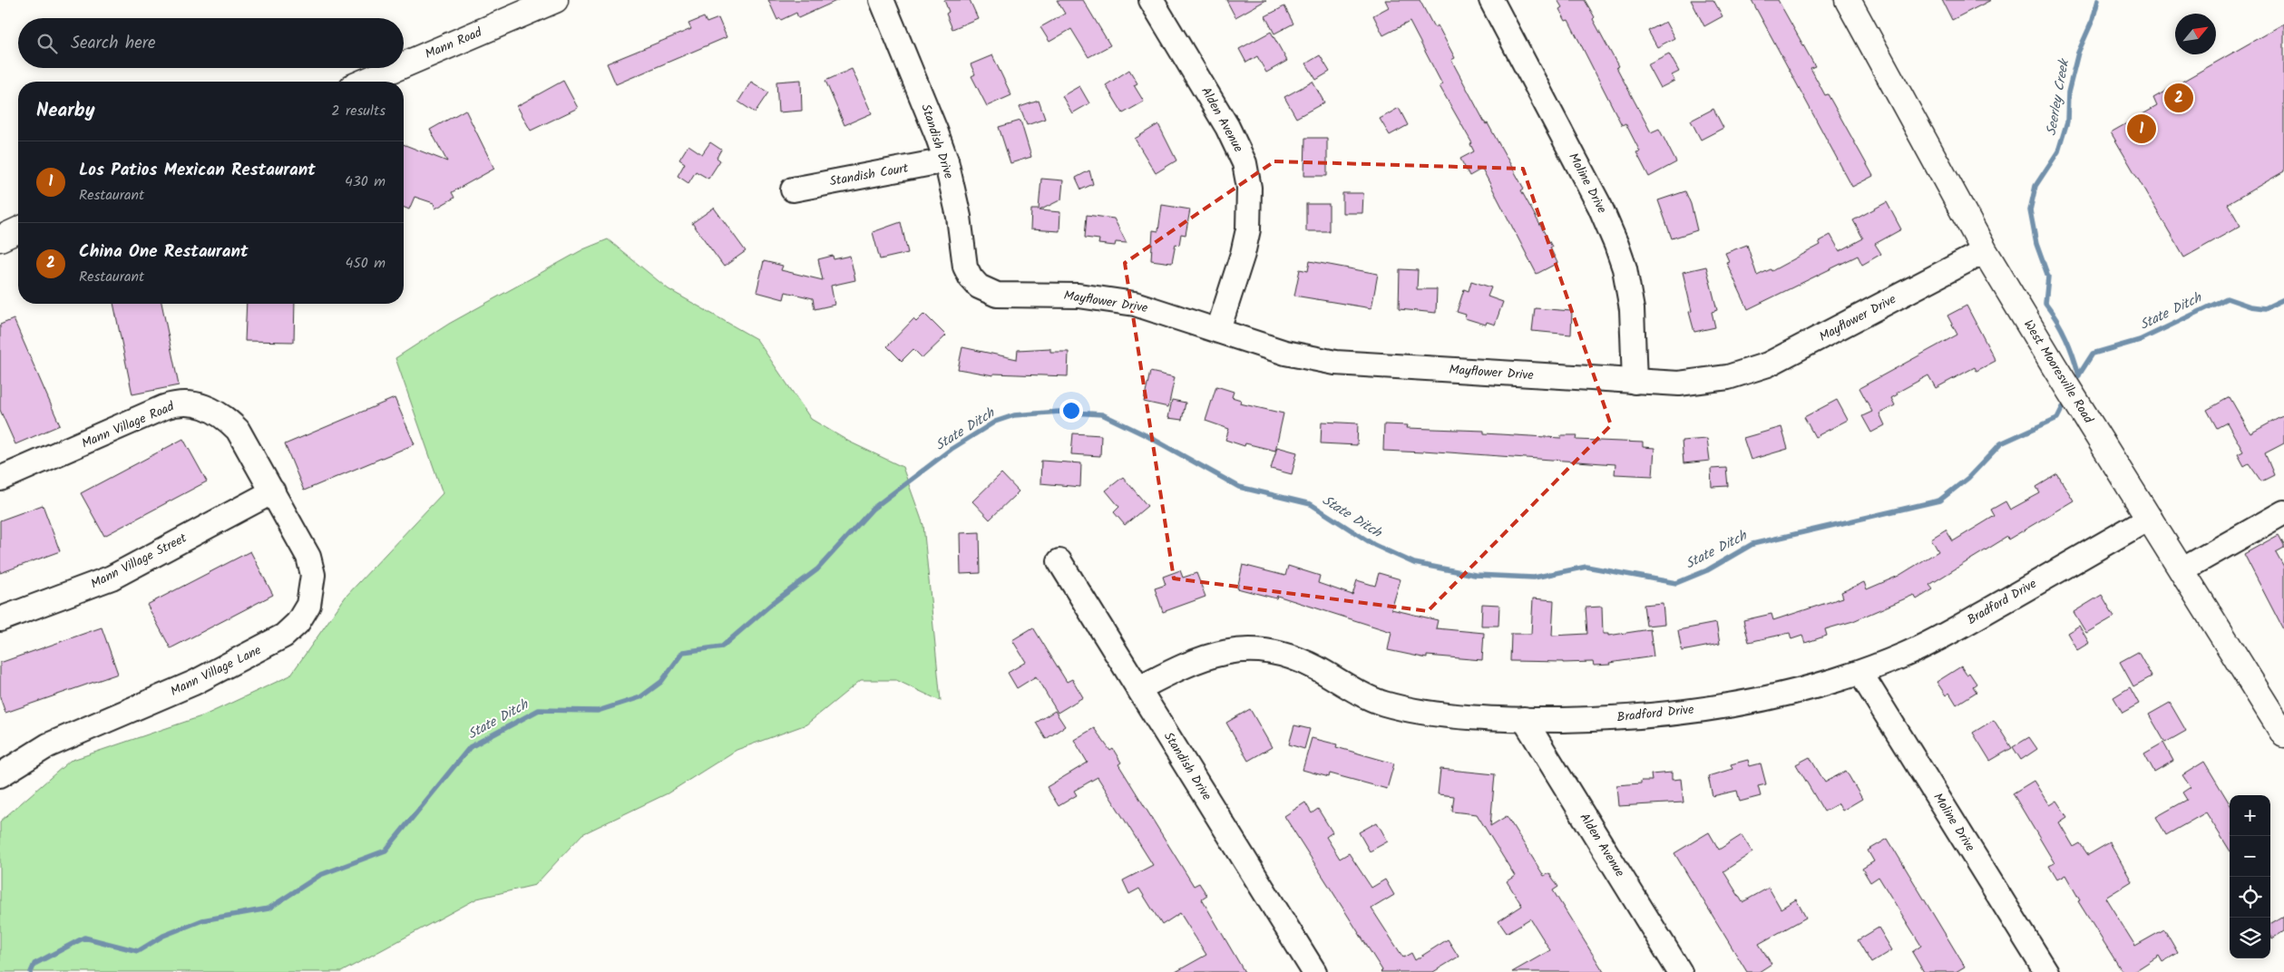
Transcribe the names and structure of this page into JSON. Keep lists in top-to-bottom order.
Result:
{
  "streets": {
    "main road": ["Mann Road", "West Mooresville Road"],
    "street": [
      "Alden Avenue",
      "Standish Drive",
      "Standish Court",
      "Moline Drive",
      "Mayflower Drive",
      "Mann Village Road",
      "Mann Village Street",
      "Bradford Drive",
      "Mann Village Lane"
    ]
  },
  "crossings": [
    ["Alden Avenue", "Mayflower Drive"],
    ["Alden Avenue", "Bradford Drive"],
    ["Standish Drive", "Standish Court"],
    ["Standish Drive", "Mayflower Drive"],
    ["Standish Drive", "Bradford Drive"],
    ["Moline Drive", "Mayflower Drive"],
    ["Moline Drive", "Bradford Drive"],
    ["Mayflower Drive", "West Mooresville Road"],
    ["West Mooresville Road", "Bradford Drive"],
    ["Mann Village Road", "Mann Village Street"],
    ["Mann Village Road", "Mann Village Lane"],
    ["Mann Village Street", "Mann Village Lane"]
  ],
  "water": ["Seerley Creek", "State Ditch"],
  "north": "top right",
  "page": {
    "search": "Search here",
    "pins": ["2", "1"],
    "heading": ["Nearby", "2 results"],
    "list": [
      {
        "mark": "1",
        "name": "Los Patios Mexican Restaurant",
        "note": "Restaurant",
        "value": "430 m"
      },
      {
        "mark": "2",
        "name": "China One Restaurant",
        "note": "Restaurant",
        "value": "450 m"
      }
    ],
    "map_buttons": ["+", "−"]
  }
}
